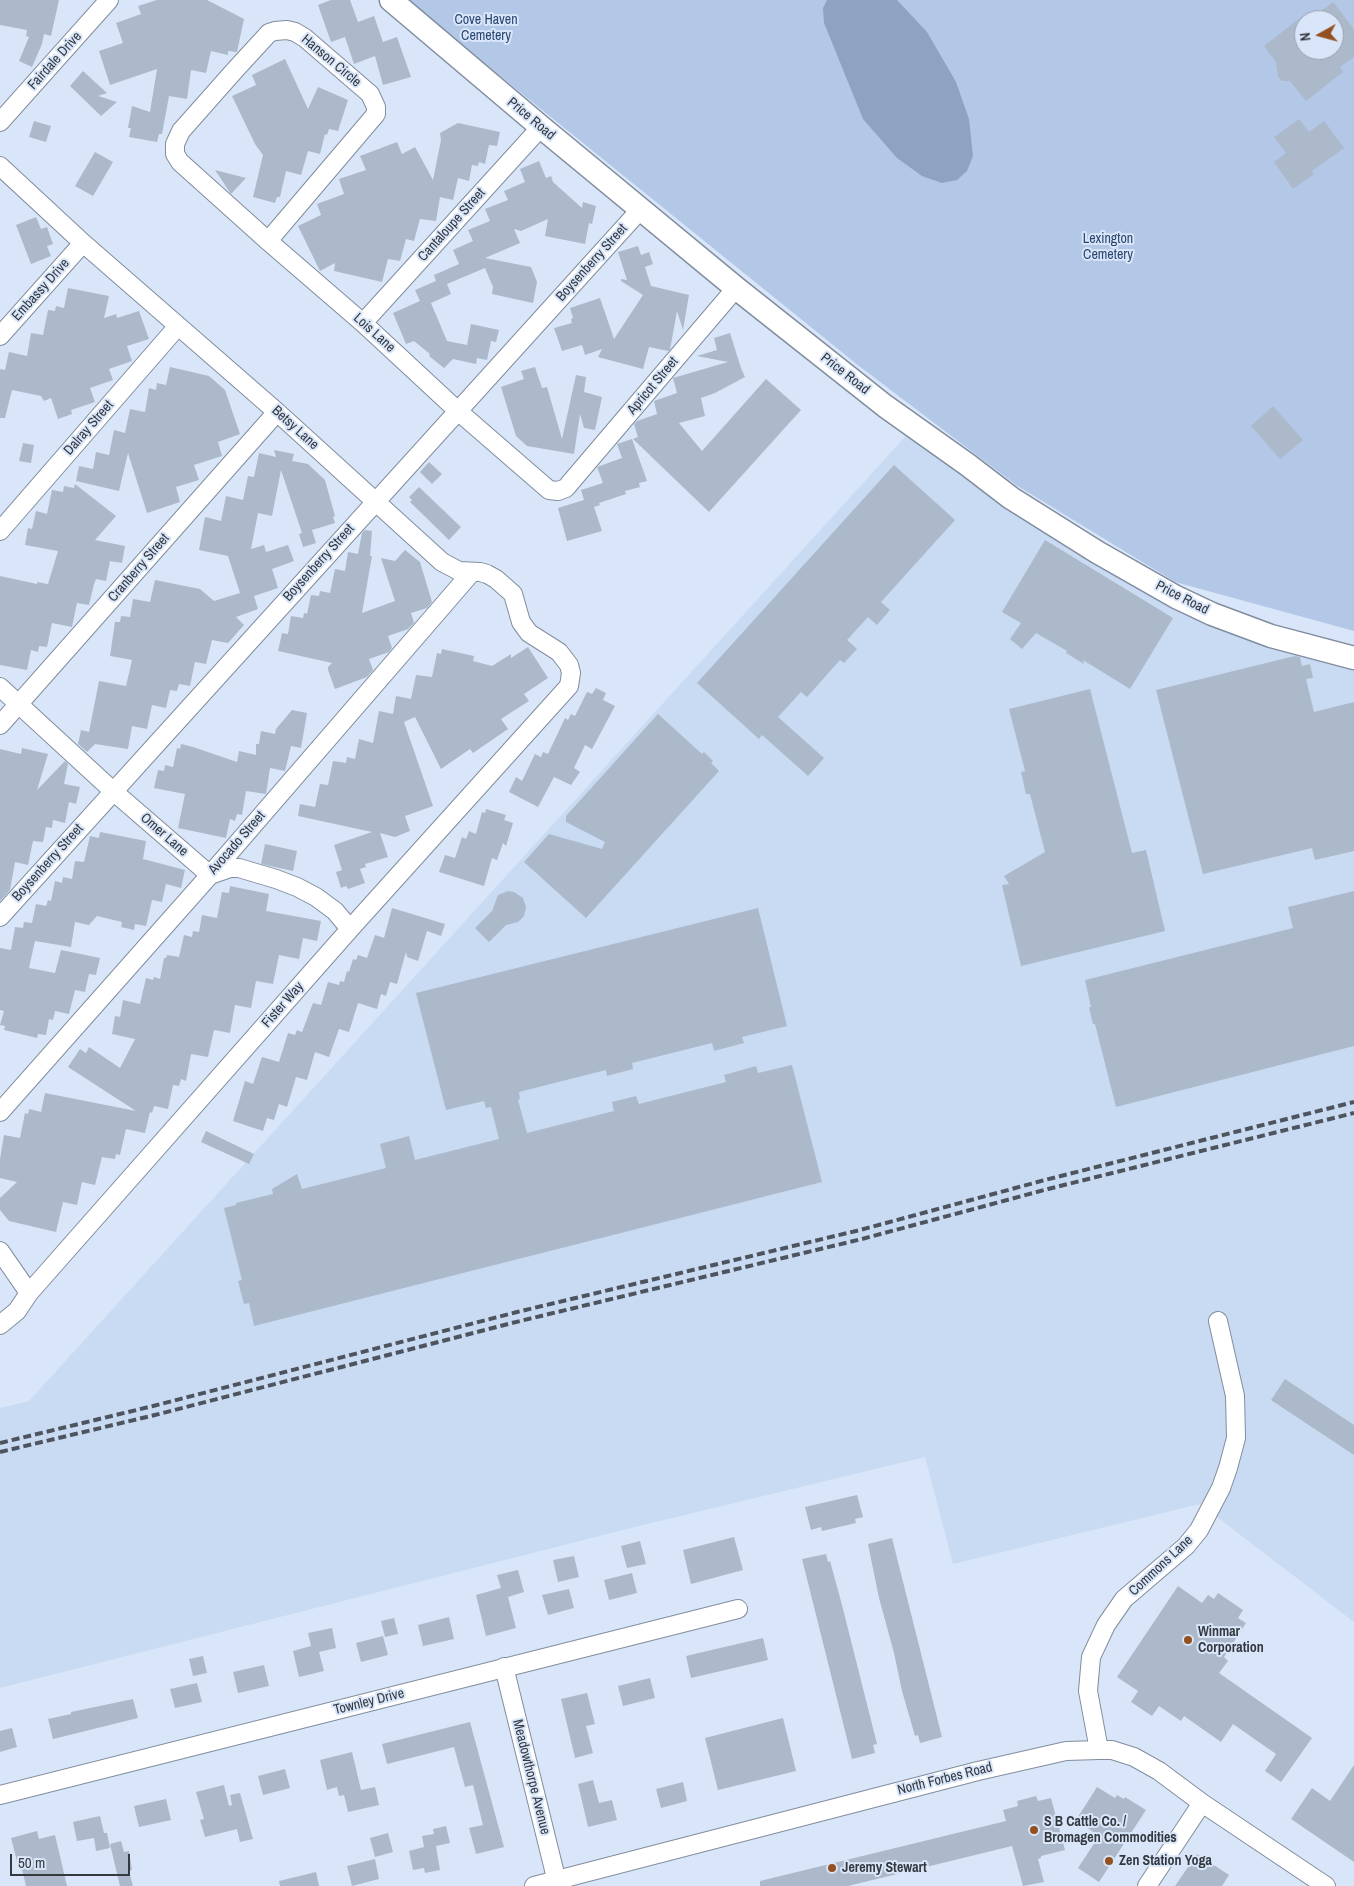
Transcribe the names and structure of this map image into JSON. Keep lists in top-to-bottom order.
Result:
{
  "streets": {
    "street": [
      "Fairdale Drive",
      "Hanson Circle",
      "Price Road",
      "Cantaloupe Street",
      "Boysenberry Street",
      "Embassy Drive",
      "Lois Lane",
      "Apricot Street",
      "Dalray Street",
      "Betsy Lane",
      "Cranberry Street",
      "Omer Lane",
      "Avocado Street",
      "Fister Way",
      "Commons Lane",
      "Townley Drive",
      "Meadowthorpe Avenue",
      "North Forbes Road"
    ]
  },
  "crossings": [
    ["Hanson Circle", "Lois Lane"],
    ["Price Road", "Cantaloupe Street"],
    ["Price Road", "Boysenberry Street"],
    ["Price Road", "Apricot Street"],
    ["Cantaloupe Street", "Lois Lane"],
    ["Boysenberry Street", "Lois Lane"],
    ["Boysenberry Street", "Betsy Lane"],
    ["Boysenberry Street", "Omer Lane"],
    ["Embassy Drive", "Betsy Lane"],
    ["Lois Lane", "Apricot Street"],
    ["Dalray Street", "Betsy Lane"],
    ["Betsy Lane", "Cranberry Street"],
    ["Betsy Lane", "Avocado Street"],
    ["Betsy Lane", "Fister Way"],
    ["Cranberry Street", "Omer Lane"],
    ["Omer Lane", "Avocado Street"],
    ["Commons Lane", "North Forbes Road"],
    ["Townley Drive", "Meadowthorpe Avenue"],
    ["Meadowthorpe Avenue", "North Forbes Road"]
  ],
  "parks": ["Cove Haven Cemetery", "Lexington Cemetery"],
  "places": [
    "Winmar Corporation",
    "S B Cattle Co. / Bromagen Commodities",
    "Zen Station Yoga",
    "Jeremy Stewart"
  ],
  "scale_bar": "50 m",
  "north": "left"
}
